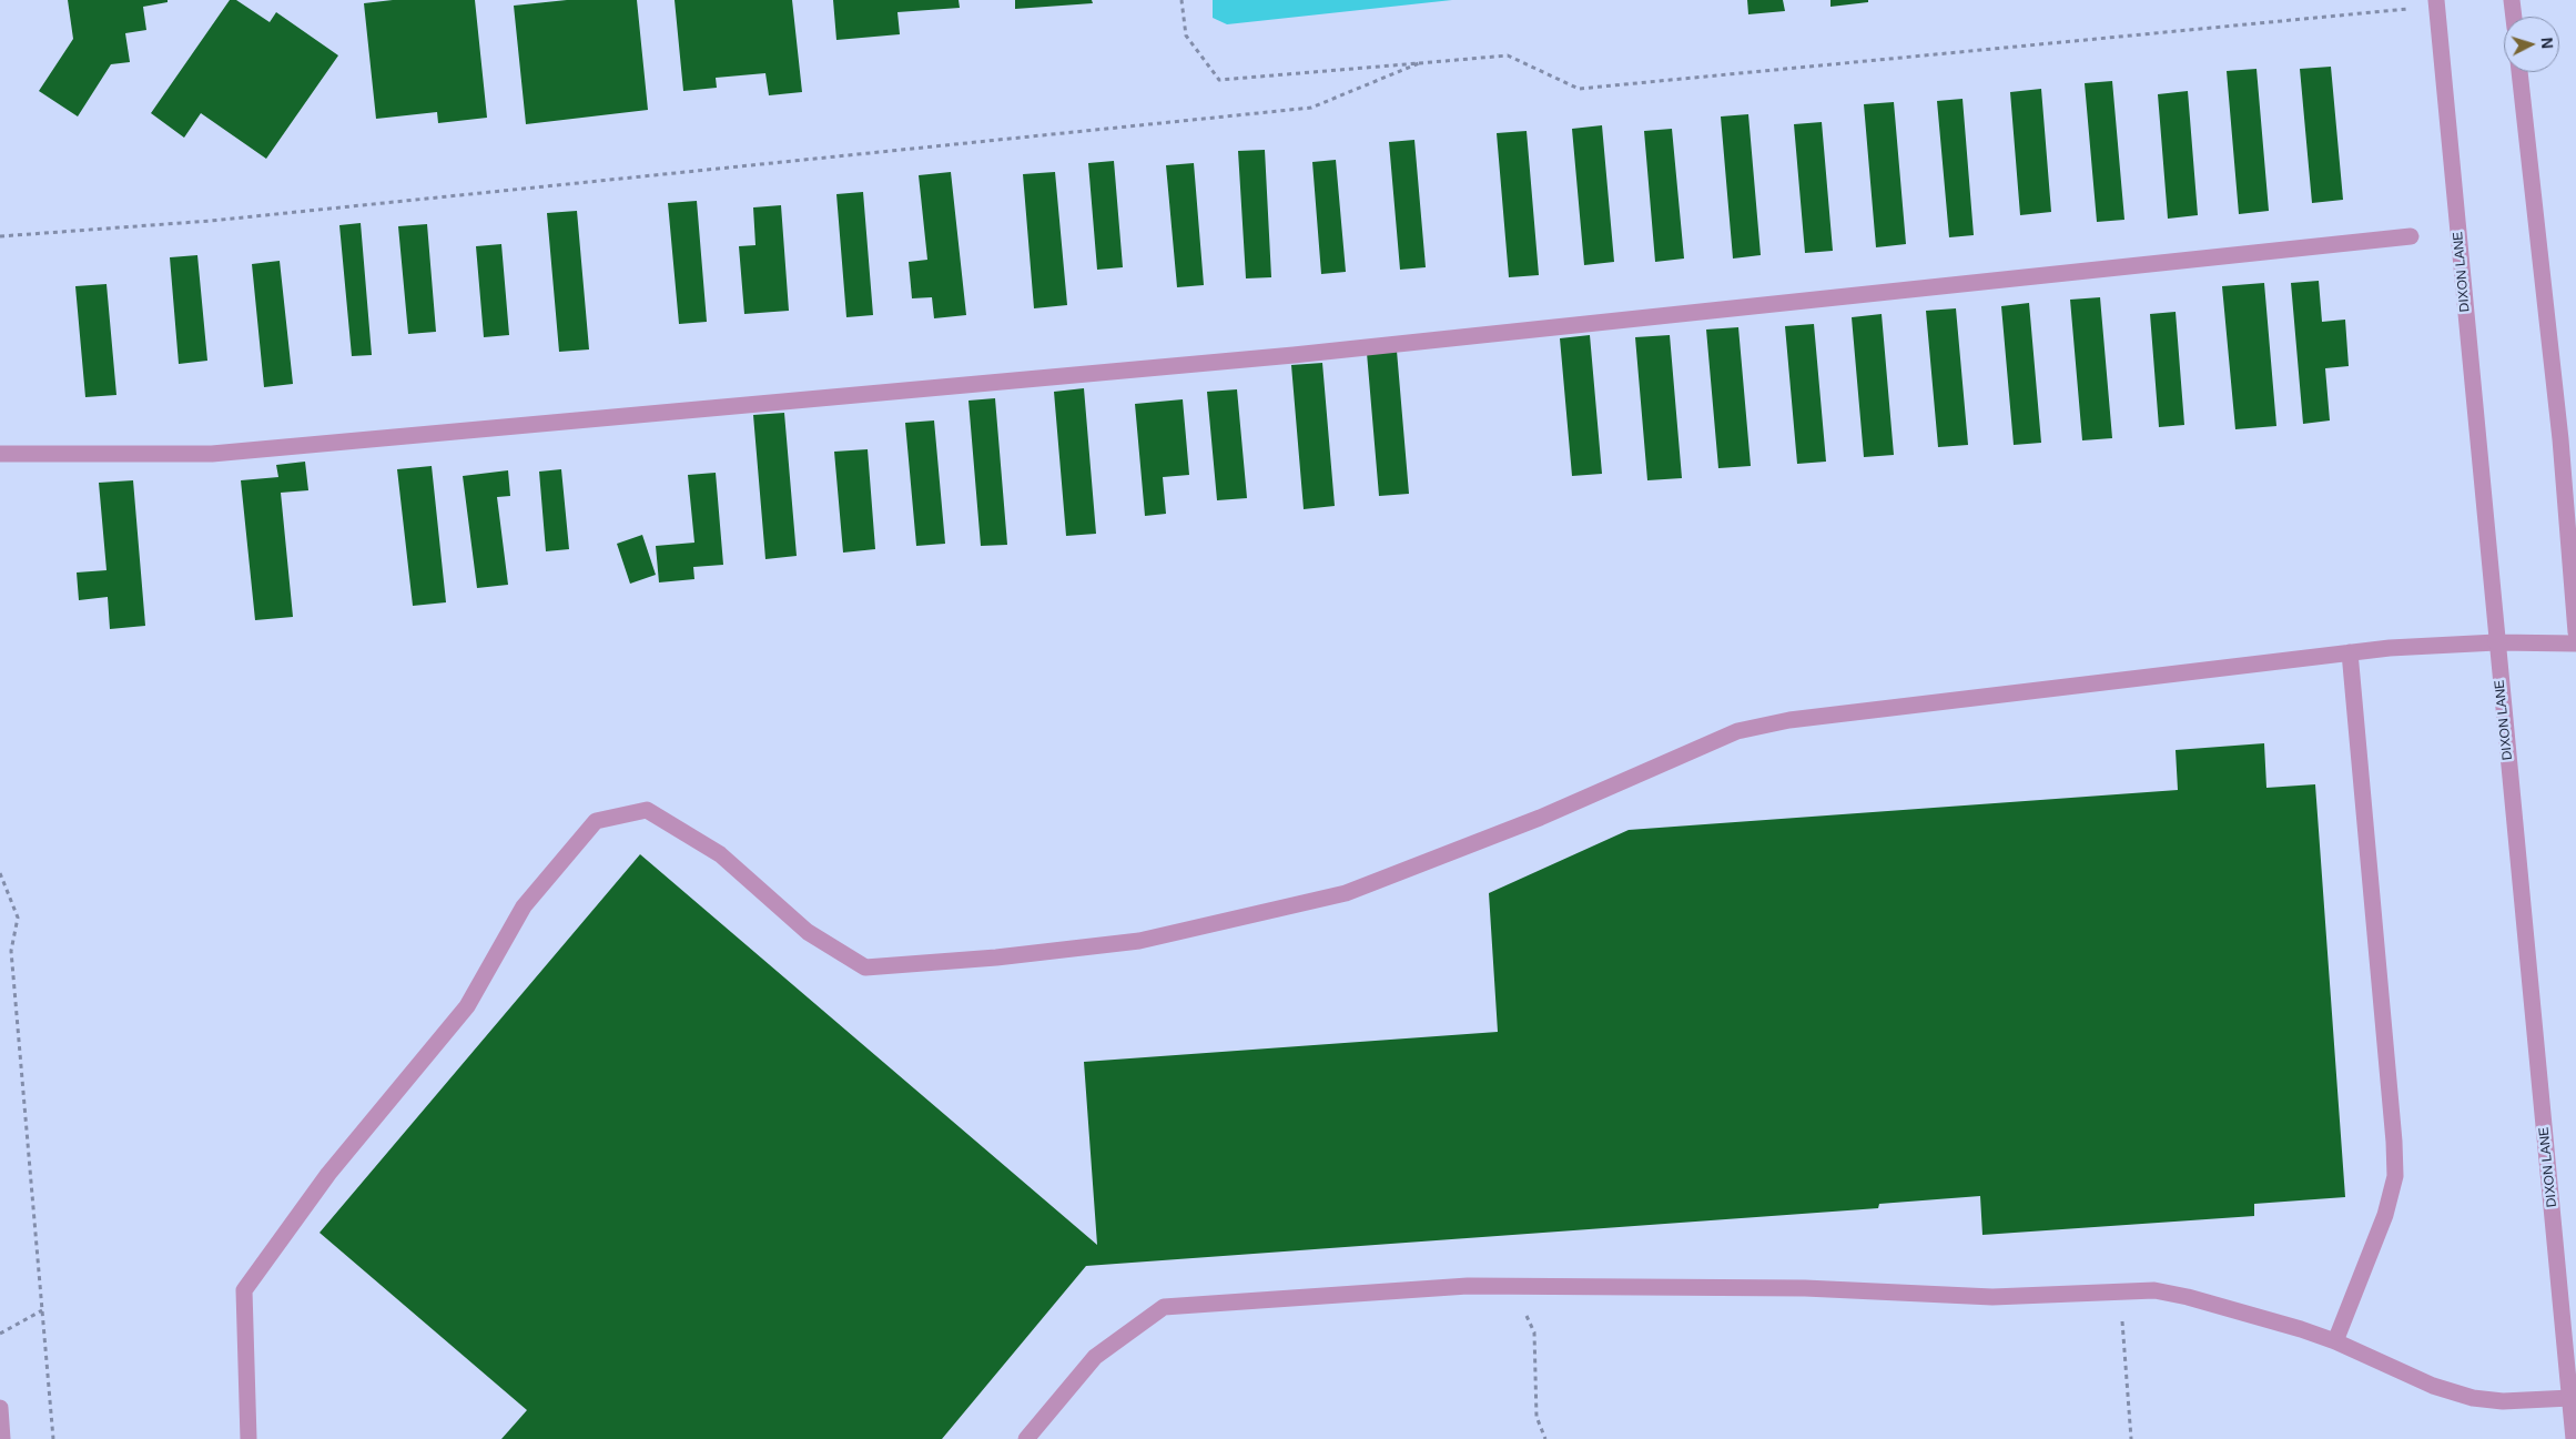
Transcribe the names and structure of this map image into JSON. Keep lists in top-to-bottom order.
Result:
{
  "streets": {
    "street": ["DIXON LANE"]
  },
  "north": "right"
}
